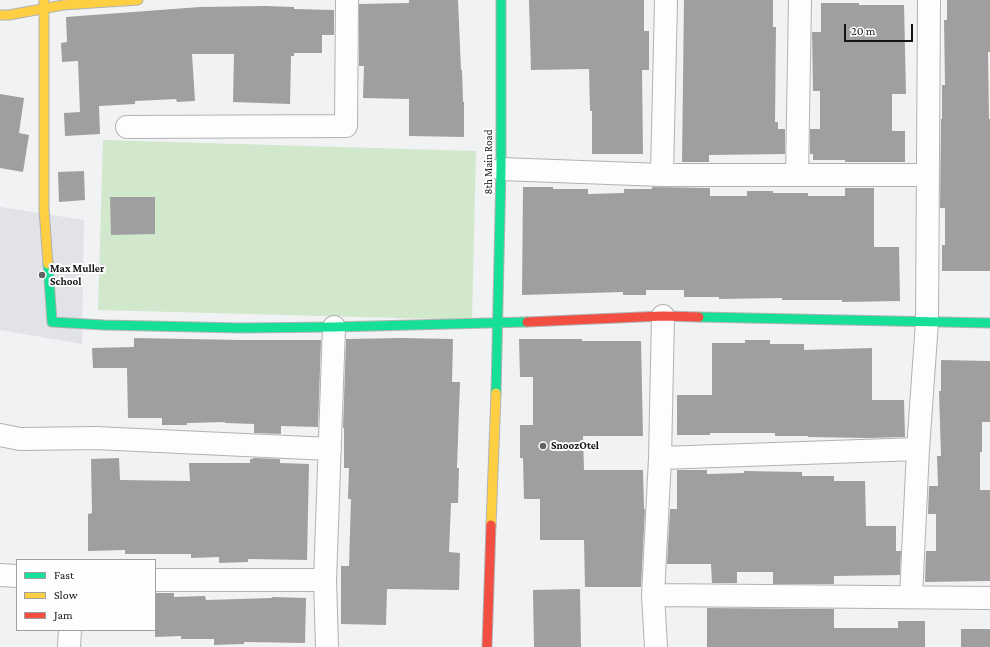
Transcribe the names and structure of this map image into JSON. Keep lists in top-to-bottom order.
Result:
{
  "streets": {
    "street": ["8th Main Road"]
  },
  "places": ["Max Muller School", "SnoozOtel"],
  "legend": ["Fast", "Slow", "Jam"],
  "scale_bar": "20 m"
}
